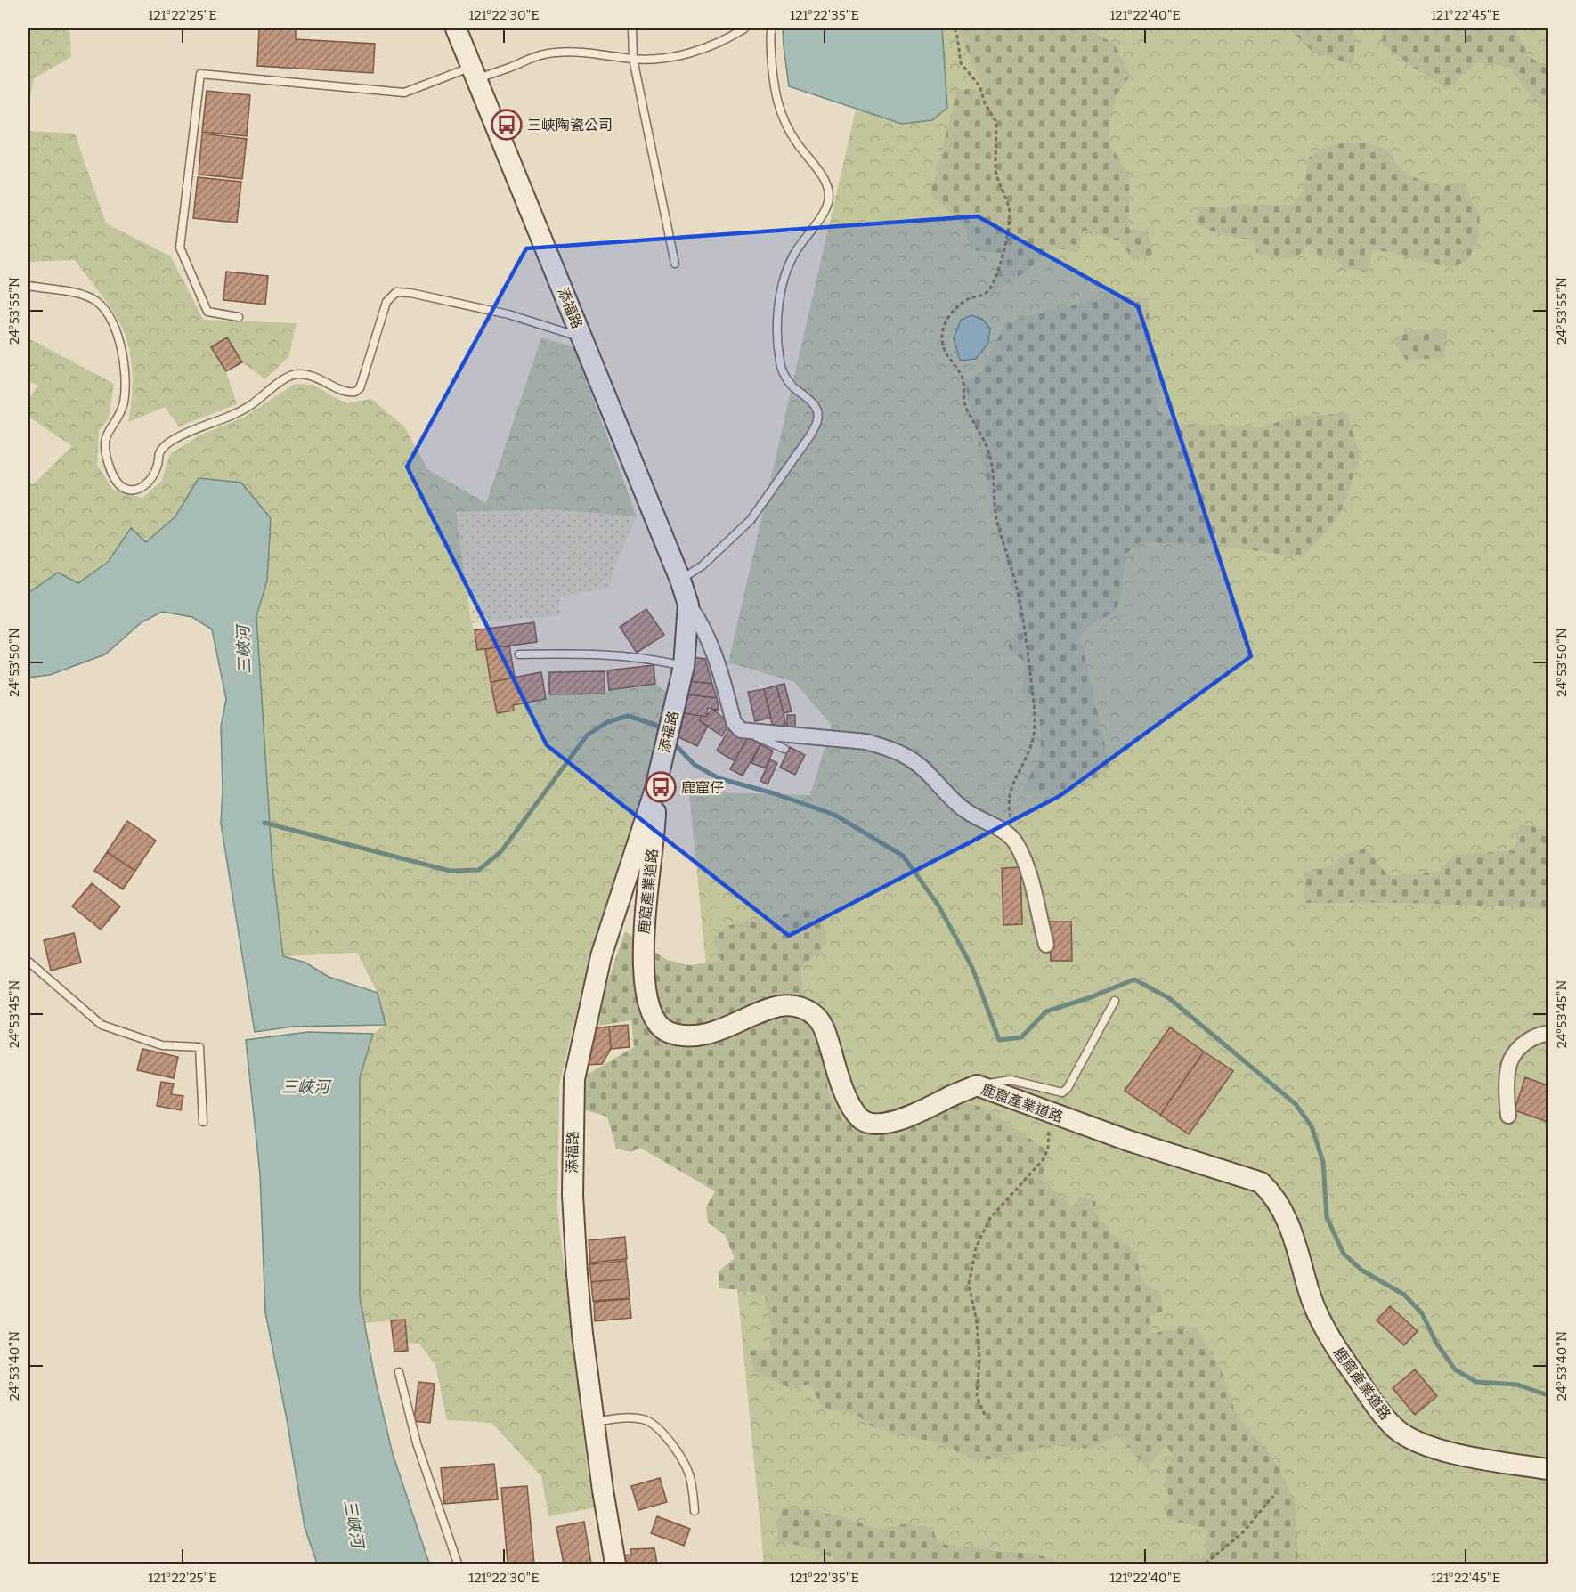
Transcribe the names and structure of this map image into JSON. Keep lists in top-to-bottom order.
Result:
{
  "streets": {
    "street": ["添福路", "鹿窟產業道路"]
  },
  "crossings": [
    ["添福路", "鹿窟產業道路"]
  ],
  "water": ["三峽河"],
  "places": {
    "bus stop": ["三峽陶瓷公司", "鹿窟仔"]
  },
  "coordinates": [
    "121°22'25\"E",
    "121°22'30\"E",
    "121°22'35\"E",
    "121°22'40\"E",
    "121°22'45\"E",
    "24°53'55\"N",
    "24°53'50\"N",
    "24°53'45\"N",
    "24°53'40\"N"
  ]
}
